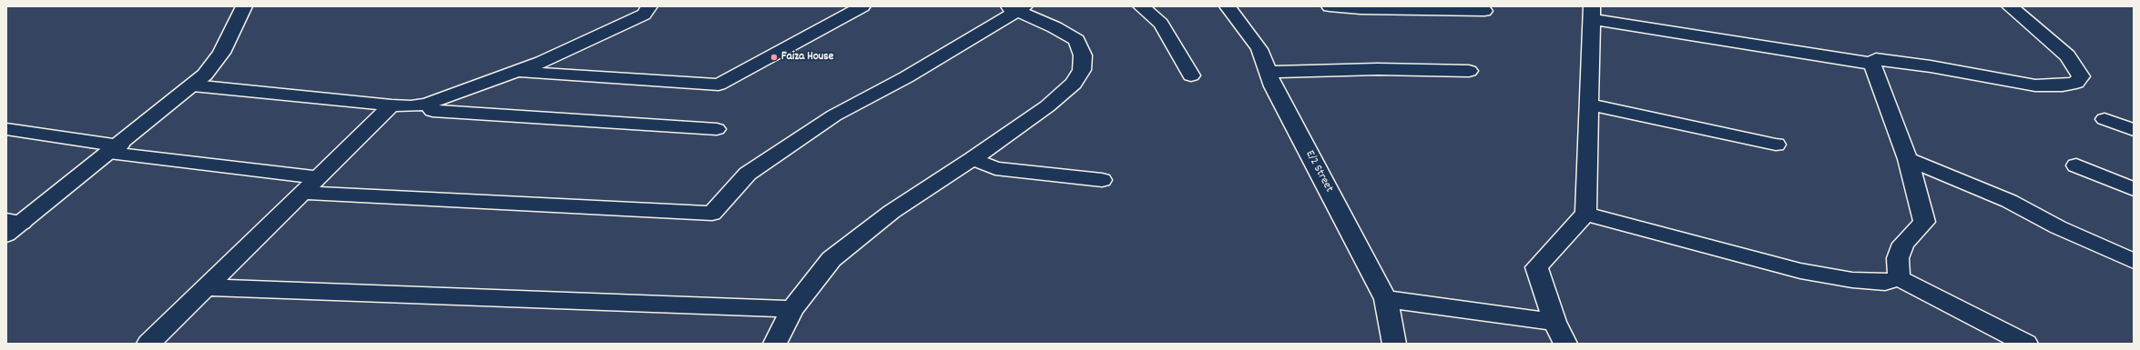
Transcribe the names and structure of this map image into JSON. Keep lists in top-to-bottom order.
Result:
{
  "streets": {
    "street": ["E/2 Street"]
  },
  "places": ["Faiza House"]
}
